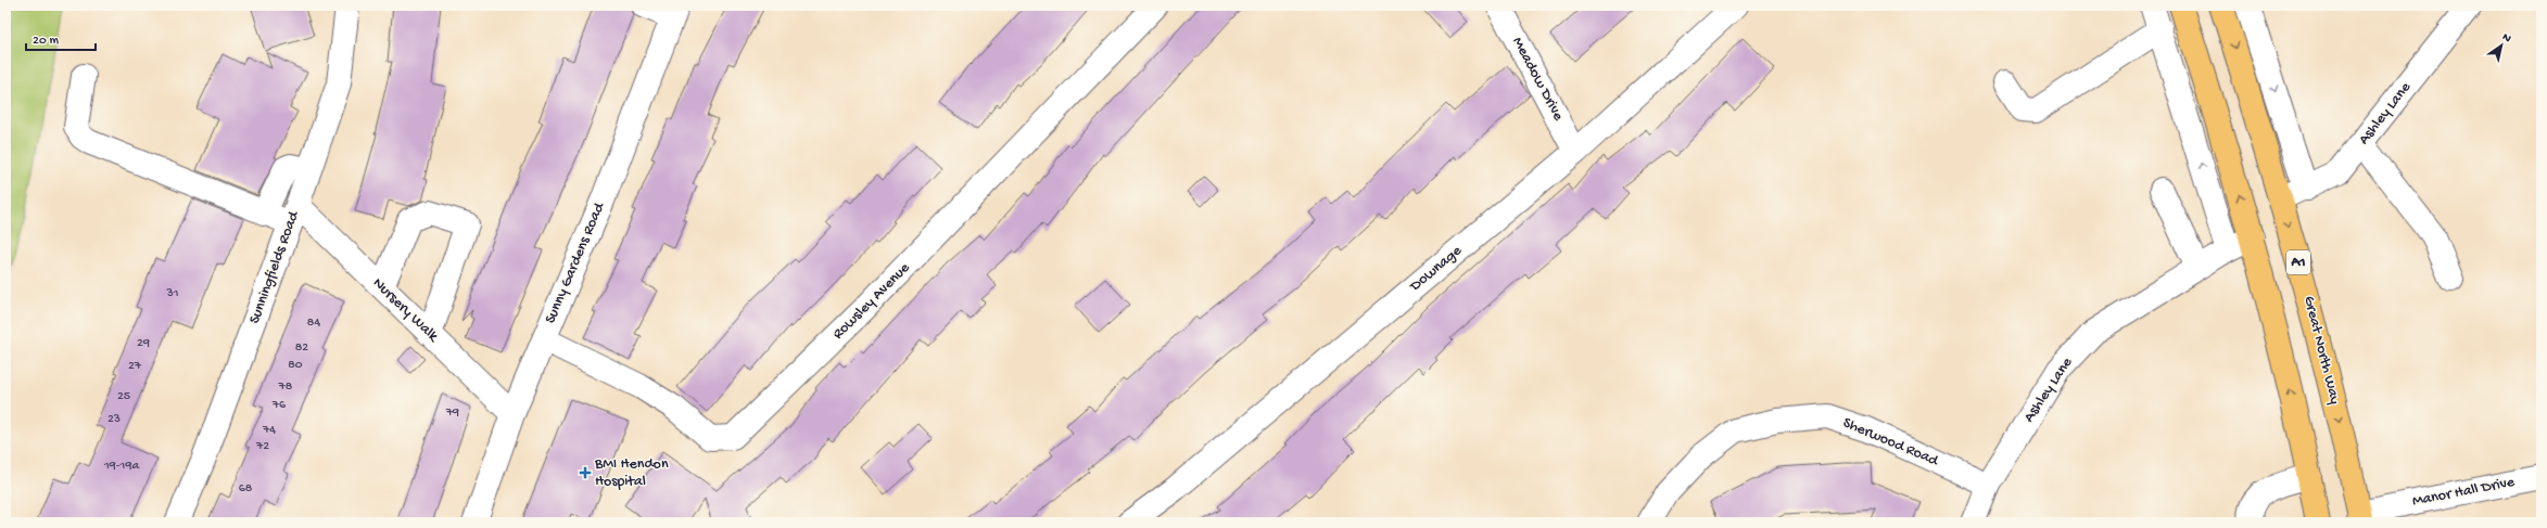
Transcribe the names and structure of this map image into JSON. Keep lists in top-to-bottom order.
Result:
{
  "streets": {
    "highway": ["A1", "Great North Way"],
    "street": [
      "Meadow Drive",
      "Ashley Lane",
      "Sunny Gardens Road",
      "Sunningfields Road",
      "Downage",
      "Rowsley Avenue",
      "Nursery Walk",
      "Sherwood Road",
      "Manor Hall Drive"
    ]
  },
  "crossings": [
    ["Meadow Drive", "Downage"],
    ["Ashley Lane", "Great North Way"],
    ["Ashley Lane", "Sherwood Road"],
    ["Sunny Gardens Road", "Rowsley Avenue"],
    ["Sunny Gardens Road", "Nursery Walk"],
    ["Sunningfields Road", "Nursery Walk"],
    ["Great North Way", "Manor Hall Drive"]
  ],
  "places": {
    "health": ["BMI Hendon Hospital"]
  },
  "house_numbers": [
    "31",
    "84",
    "29",
    "82",
    "80",
    "27",
    "78",
    "25",
    "76",
    "79",
    "23",
    "74",
    "72",
    "19-19a",
    "68"
  ],
  "scale_bar": "20 m",
  "north": "top right"
}
